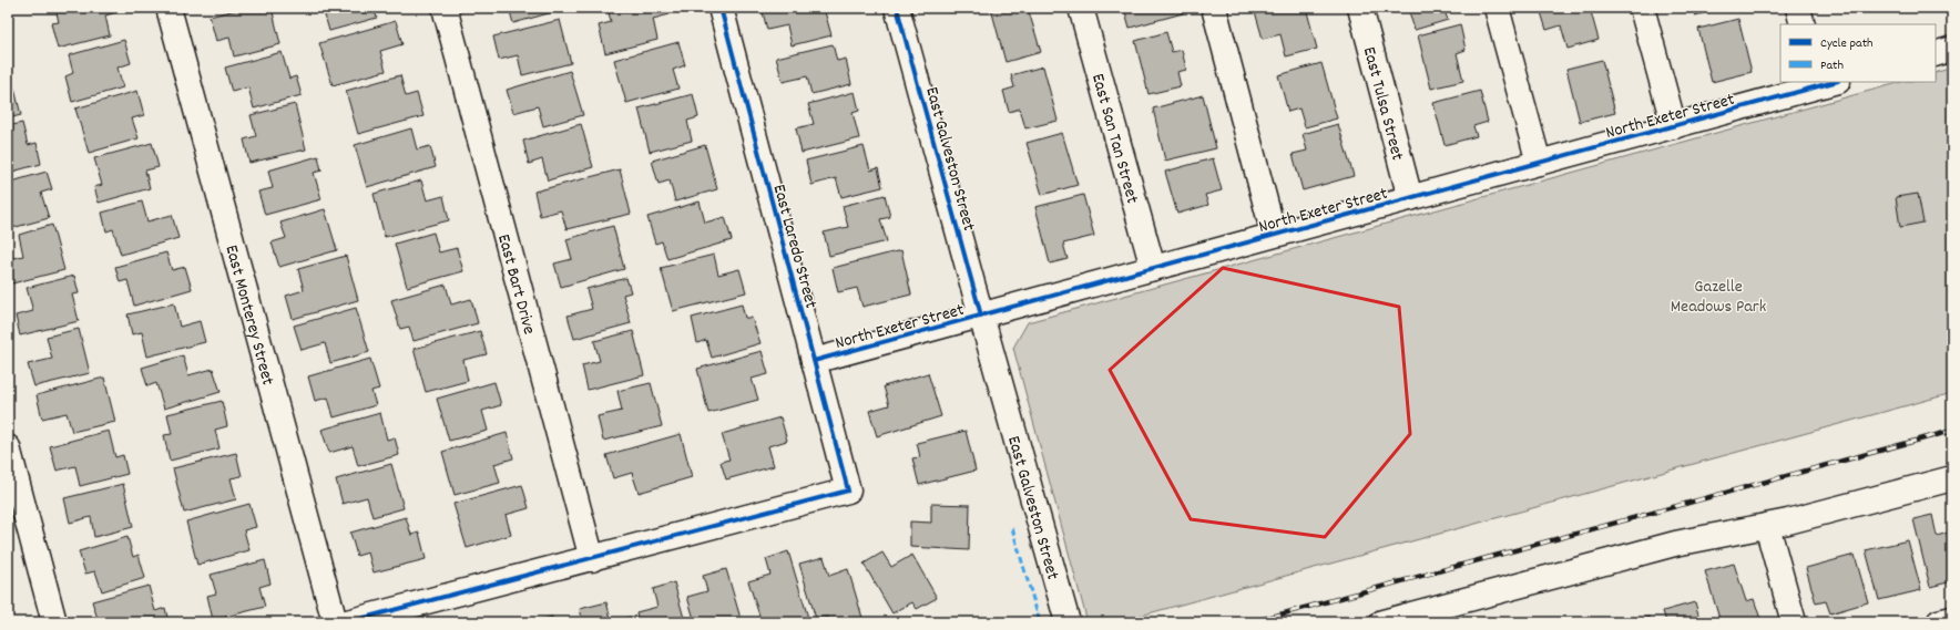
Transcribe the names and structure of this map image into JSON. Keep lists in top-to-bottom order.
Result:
{
  "streets": {
    "street": [
      "East Tulsa Street",
      "North Exeter Street",
      "East San Tan Street",
      "East Galveston Street",
      "East Laredo Street",
      "East Bart Drive",
      "East Monterey Street"
    ]
  },
  "crossings": [
    ["East Tulsa Street", "North Exeter Street"],
    ["North Exeter Street", "East San Tan Street"],
    ["North Exeter Street", "East Galveston Street"],
    ["North Exeter Street", "East Laredo Street"],
    ["East Laredo Street", "East Bart Drive"]
  ],
  "parks": ["Gazelle Meadows Park"],
  "legend": ["Cycle path", "Path"]
}
